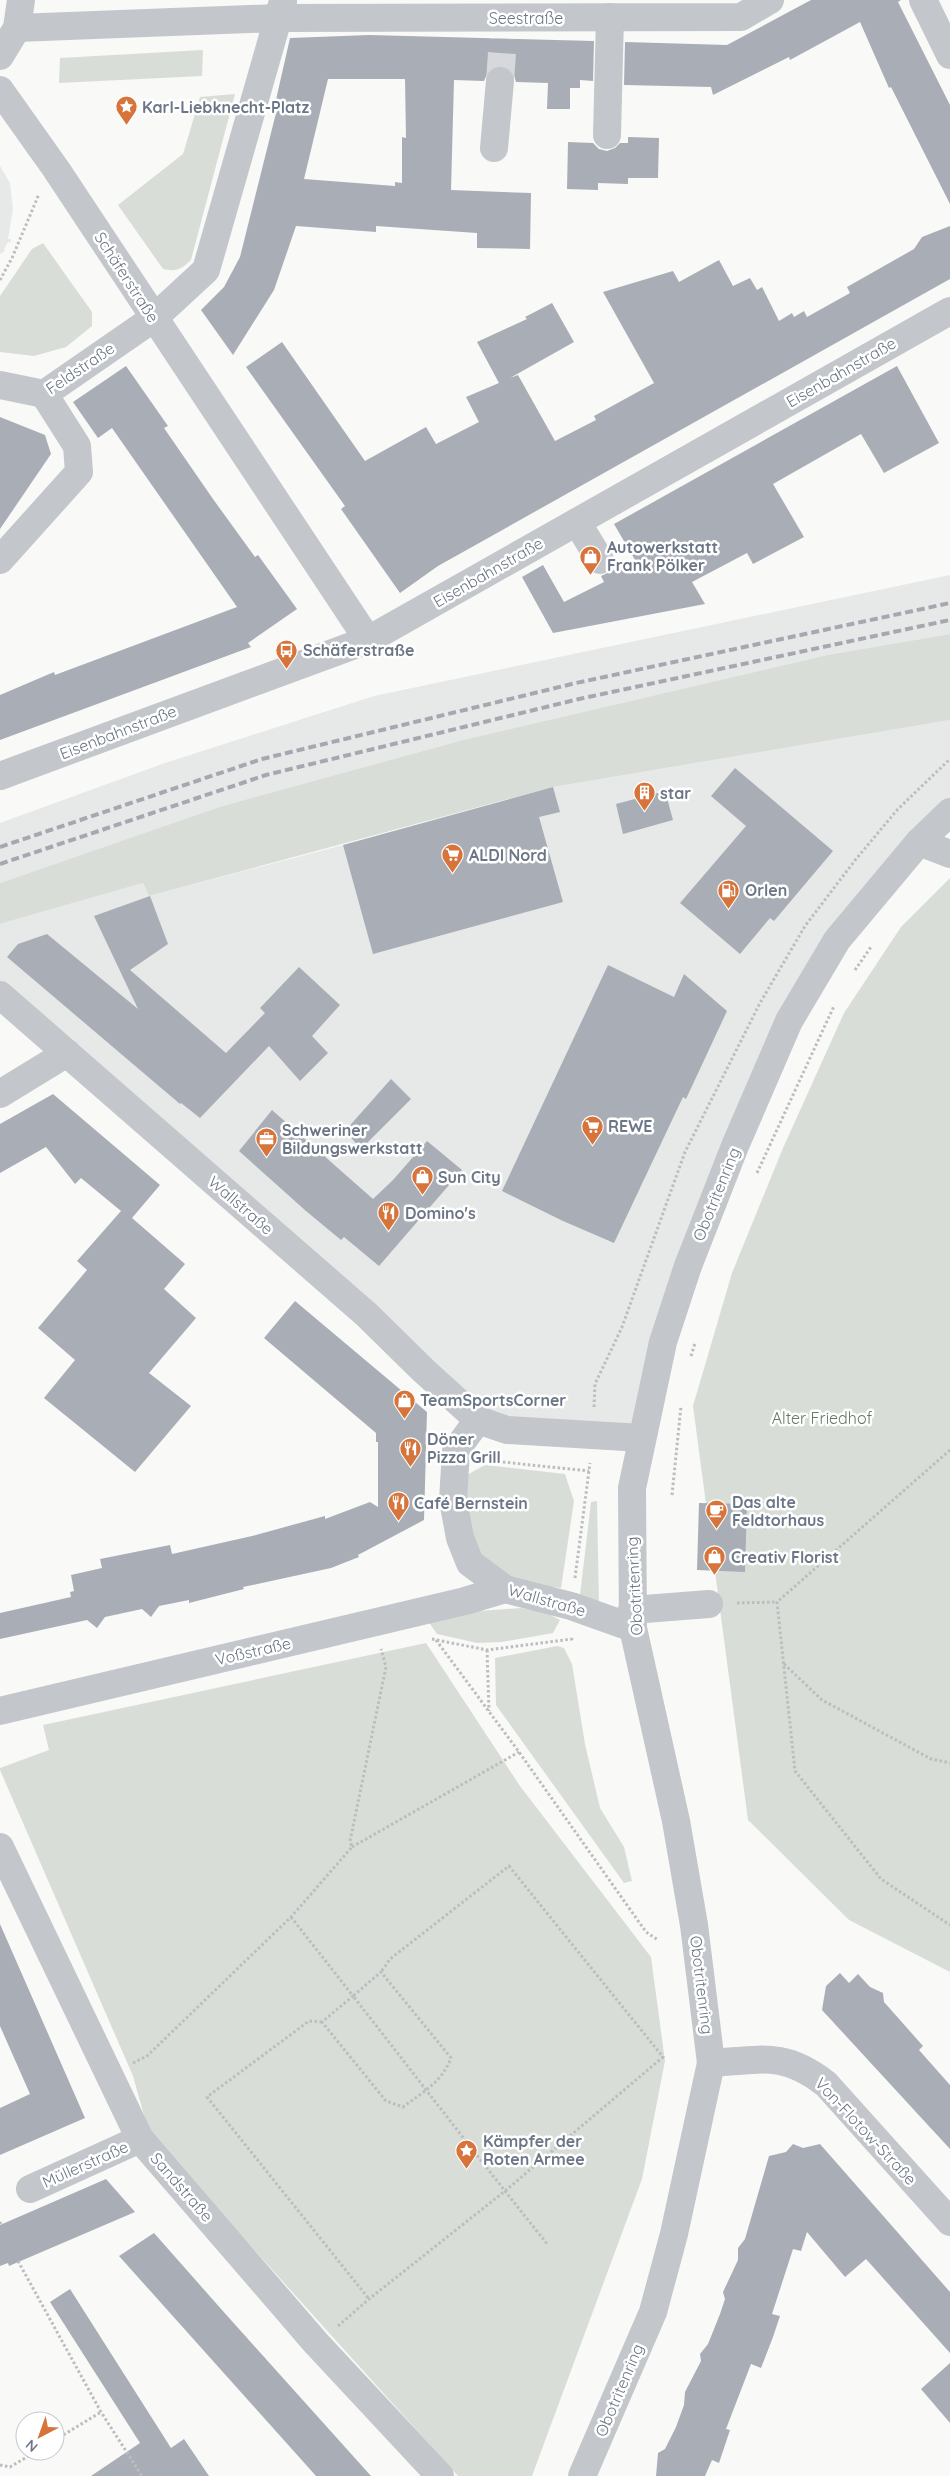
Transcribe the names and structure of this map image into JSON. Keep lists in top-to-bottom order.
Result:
{
  "streets": {
    "street": [
      "Seestraße",
      "Schäferstraße",
      "Feldstraße",
      "Eisenbahnstraße",
      "Obotritenring",
      "Wallstraße",
      "Voßstraße",
      "Von-Flotow-Straße",
      "Müllerstraße",
      "Sandstraße"
    ]
  },
  "crossings": [
    ["Schäferstraße", "Feldstraße"],
    ["Schäferstraße", "Eisenbahnstraße"],
    ["Obotritenring", "Wallstraße"],
    ["Obotritenring", "Von-Flotow-Straße"],
    ["Wallstraße", "Voßstraße"],
    ["Müllerstraße", "Sandstraße"]
  ],
  "parks": ["Alter Friedhof"],
  "places": {
    "place": ["Karl-Liebknecht-Platz", "Kämpfer der Roten Armee"],
    "shop": [
      "Autowerkstatt Frank Pölker",
      "Sun City",
      "TeamSportsCorner",
      "Creativ Florist"
    ],
    "bus stop": ["Schäferstraße"],
    "building": ["star"],
    "supermarket": ["ALDI Nord", "REWE"],
    "fuel station": ["Orlen"],
    "office": ["Schweriner Bildungswerkstatt"],
    "restaurant": ["Domino's", "Döner Pizza Grill", "Café Bernstein"],
    "cafe": ["Das alte Feldtorhaus"]
  },
  "north": "bottom left"
}
